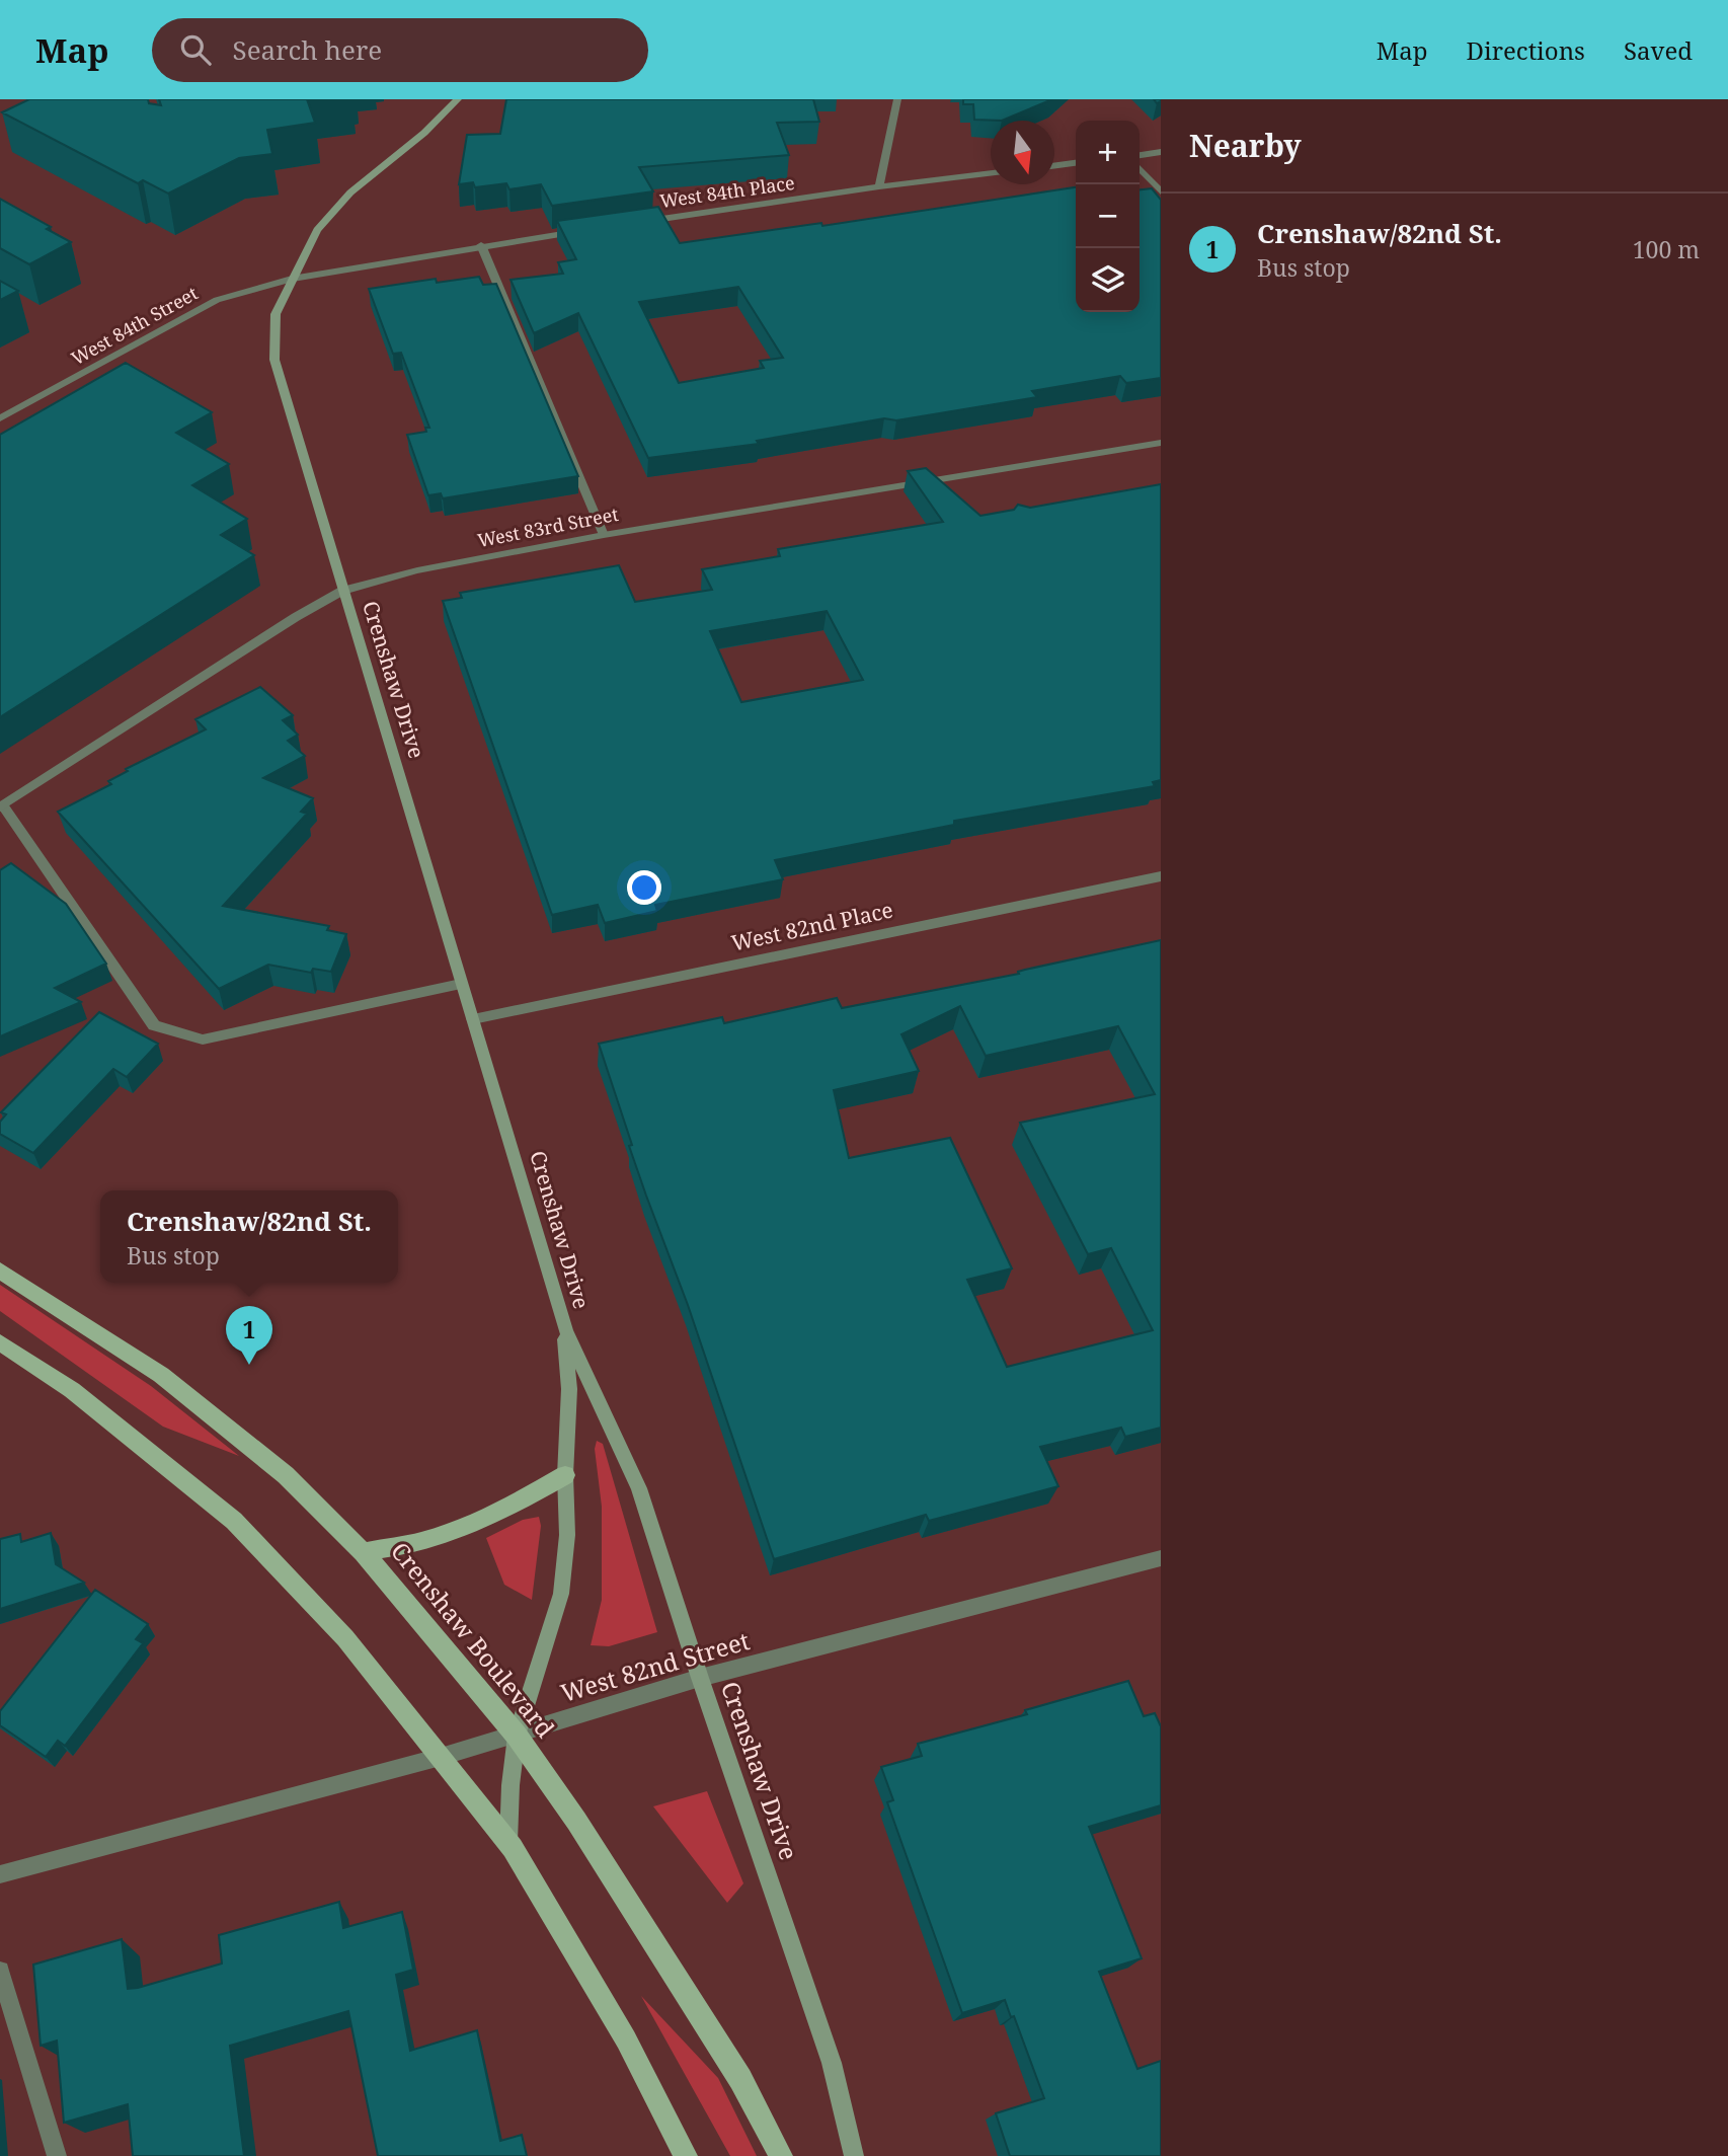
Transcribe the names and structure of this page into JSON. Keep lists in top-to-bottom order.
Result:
{
  "streets": {
    "main road": ["Crenshaw Drive", "Crenshaw Boulevard"],
    "street": [
      "West 84th Place",
      "West 84th Street",
      "West 83rd Street",
      "West 82nd Place",
      "West 82nd Street"
    ]
  },
  "crossings": [
    ["West 84th Street", "Crenshaw Drive"],
    ["West 83rd Street", "Crenshaw Drive"],
    ["Crenshaw Drive", "West 82nd Place"],
    ["Crenshaw Drive", "Crenshaw Boulevard"],
    ["Crenshaw Drive", "West 82nd Street"],
    ["Crenshaw Boulevard", "West 82nd Street"]
  ],
  "north": "bottom",
  "page": {
    "header": "Map",
    "search": "Search here",
    "nav": ["Map", "Directions", "Saved"],
    "heading": "Nearby",
    "map_buttons": ["+", "−"],
    "list": [
      {
        "mark": "1",
        "name": "Crenshaw/82nd St.",
        "note": "Bus stop",
        "value": "100 m"
      }
    ],
    "popup": ["Crenshaw/82nd St.", "Bus stop"],
    "pins": "1"
  }
}
